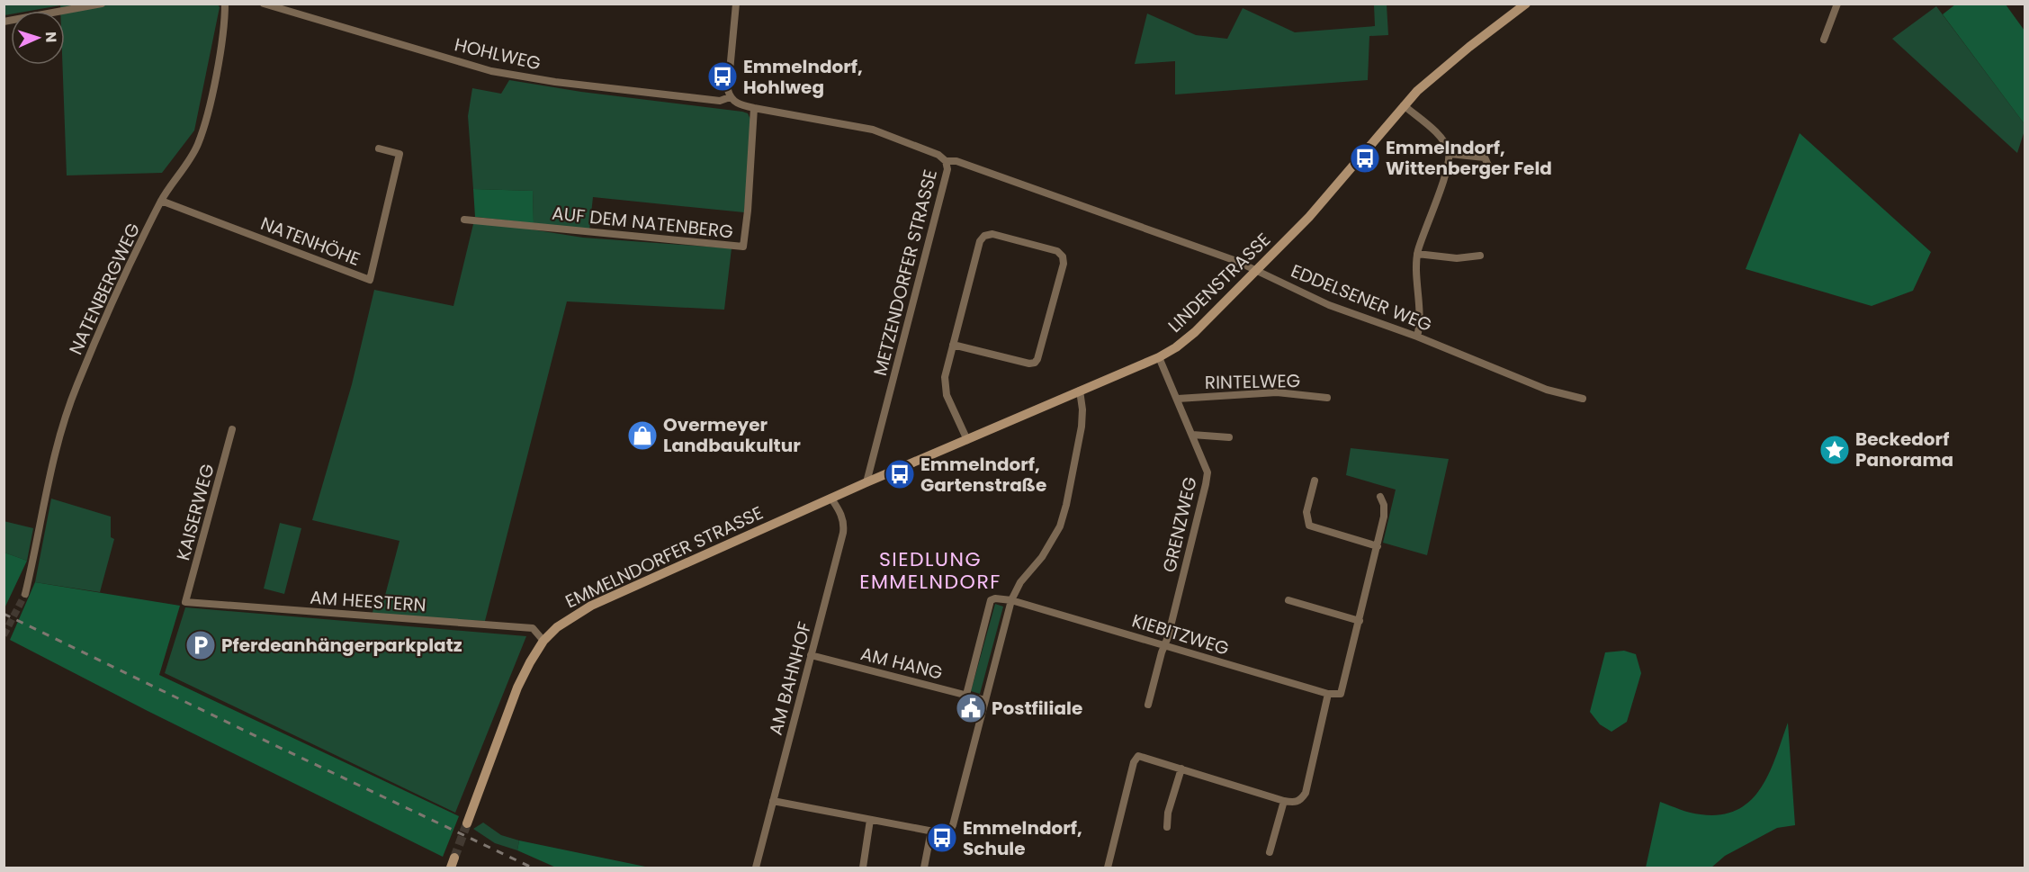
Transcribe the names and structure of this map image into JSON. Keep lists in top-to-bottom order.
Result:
{
  "streets": {
    "street": [
      "HOHLWEG",
      "AUF DEM NATENBERG",
      "NATENHÖHE",
      "METZENDORFER STRASSE",
      "LINDENSTRASSE",
      "NATENBERGWEG",
      "EDDELSENER WEG",
      "RINTELWEG",
      "KAISERWEG",
      "GRENZWEG",
      "EMMELNDORFER STRASSE",
      "AM HEESTERN",
      "KIEBITZWEG",
      "AM HANG",
      "AM BAHNHOF"
    ]
  },
  "crossings": [
    ["HOHLWEG", "METZENDORFER STRASSE"],
    ["AUF DEM NATENBERG", "METZENDORFER STRASSE"],
    ["NATENHÖHE", "NATENBERGWEG"],
    ["METZENDORFER STRASSE", "LINDENSTRASSE"],
    ["METZENDORFER STRASSE", "EDDELSENER WEG"],
    ["METZENDORFER STRASSE", "EMMELNDORFER STRASSE"],
    ["LINDENSTRASSE", "EDDELSENER WEG"],
    ["LINDENSTRASSE", "GRENZWEG"],
    ["LINDENSTRASSE", "EMMELNDORFER STRASSE"],
    ["RINTELWEG", "GRENZWEG"],
    ["KAISERWEG", "AM HEESTERN"],
    ["GRENZWEG", "KIEBITZWEG"],
    ["EMMELNDORFER STRASSE", "AM HEESTERN"],
    ["EMMELNDORFER STRASSE", "AM BAHNHOF"],
    ["AM HANG", "AM BAHNHOF"]
  ],
  "districts": ["SIEDLUNG EMMELNDORF"],
  "places": {
    "bus stop": [
      "Emmelndorf, Hohlweg",
      "Emmelndorf, Wittenberger Feld",
      "Emmelndorf, Gartenstraße",
      "Emmelndorf, Schule"
    ],
    "shop": ["Overmeyer Landbaukultur"],
    "place": ["Beckedorf Panorama"],
    "parking": ["Pferdeanhängerparkplatz"],
    "public building": ["Postfiliale"]
  },
  "north": "right"
}
